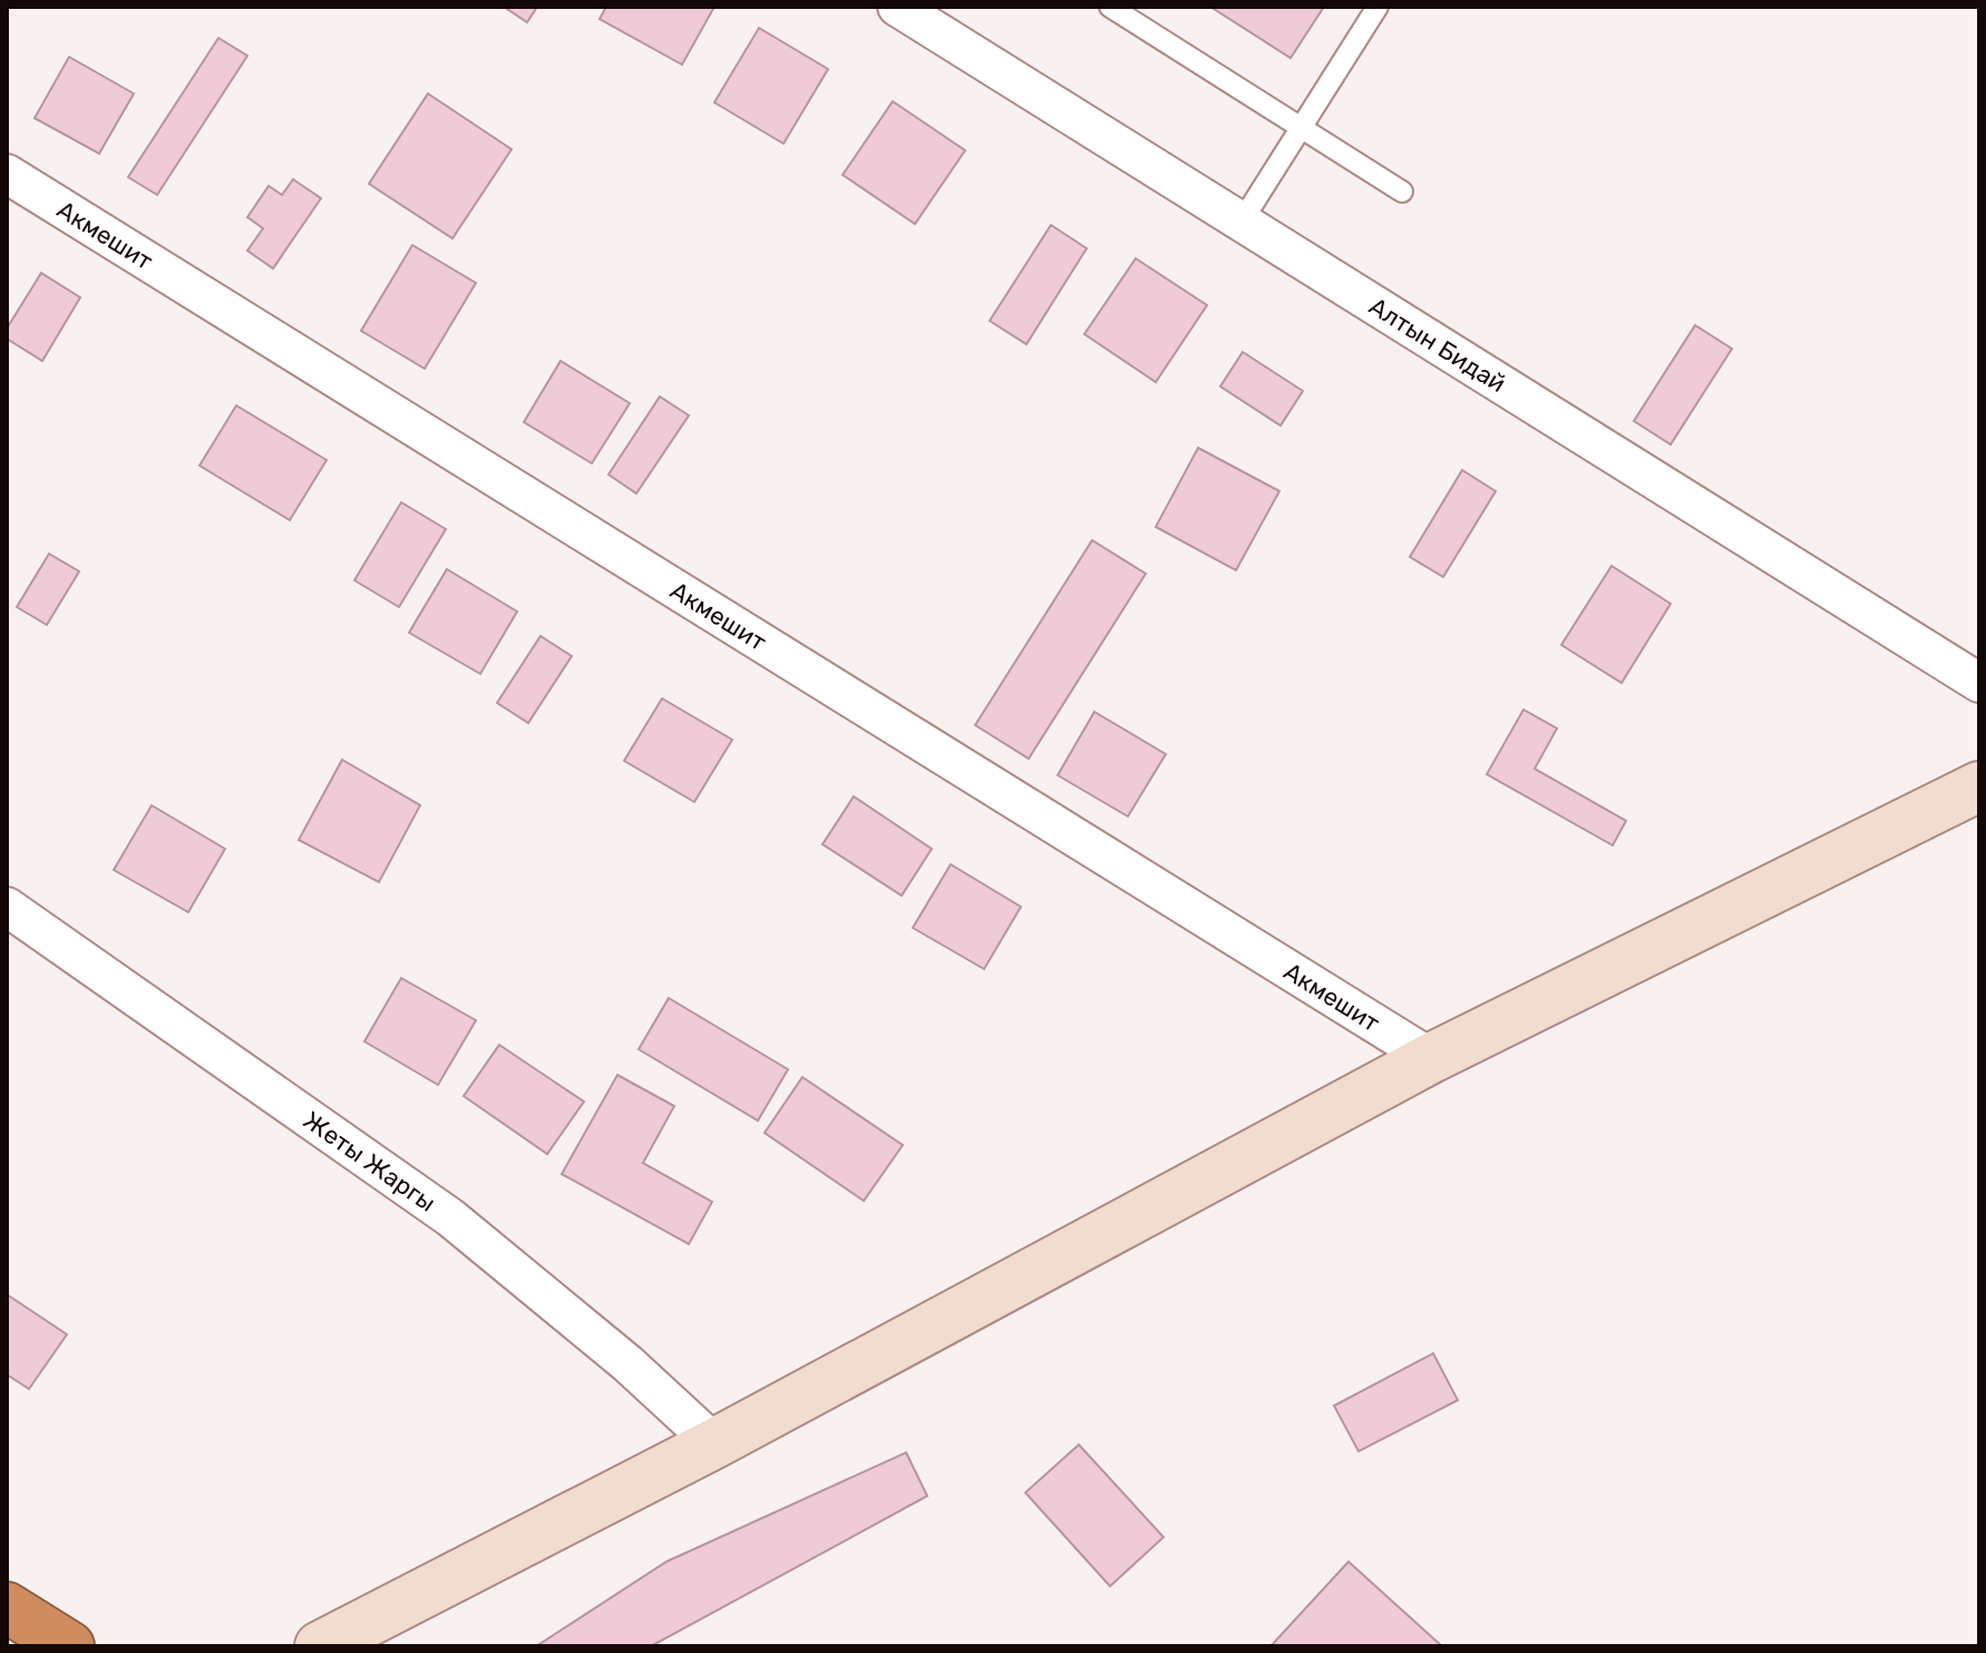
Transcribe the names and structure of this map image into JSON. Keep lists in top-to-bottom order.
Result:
{
  "streets": {
    "street": ["Акмешит", "Алтын Бидай", "Жеты Жаргы"]
  }
}
